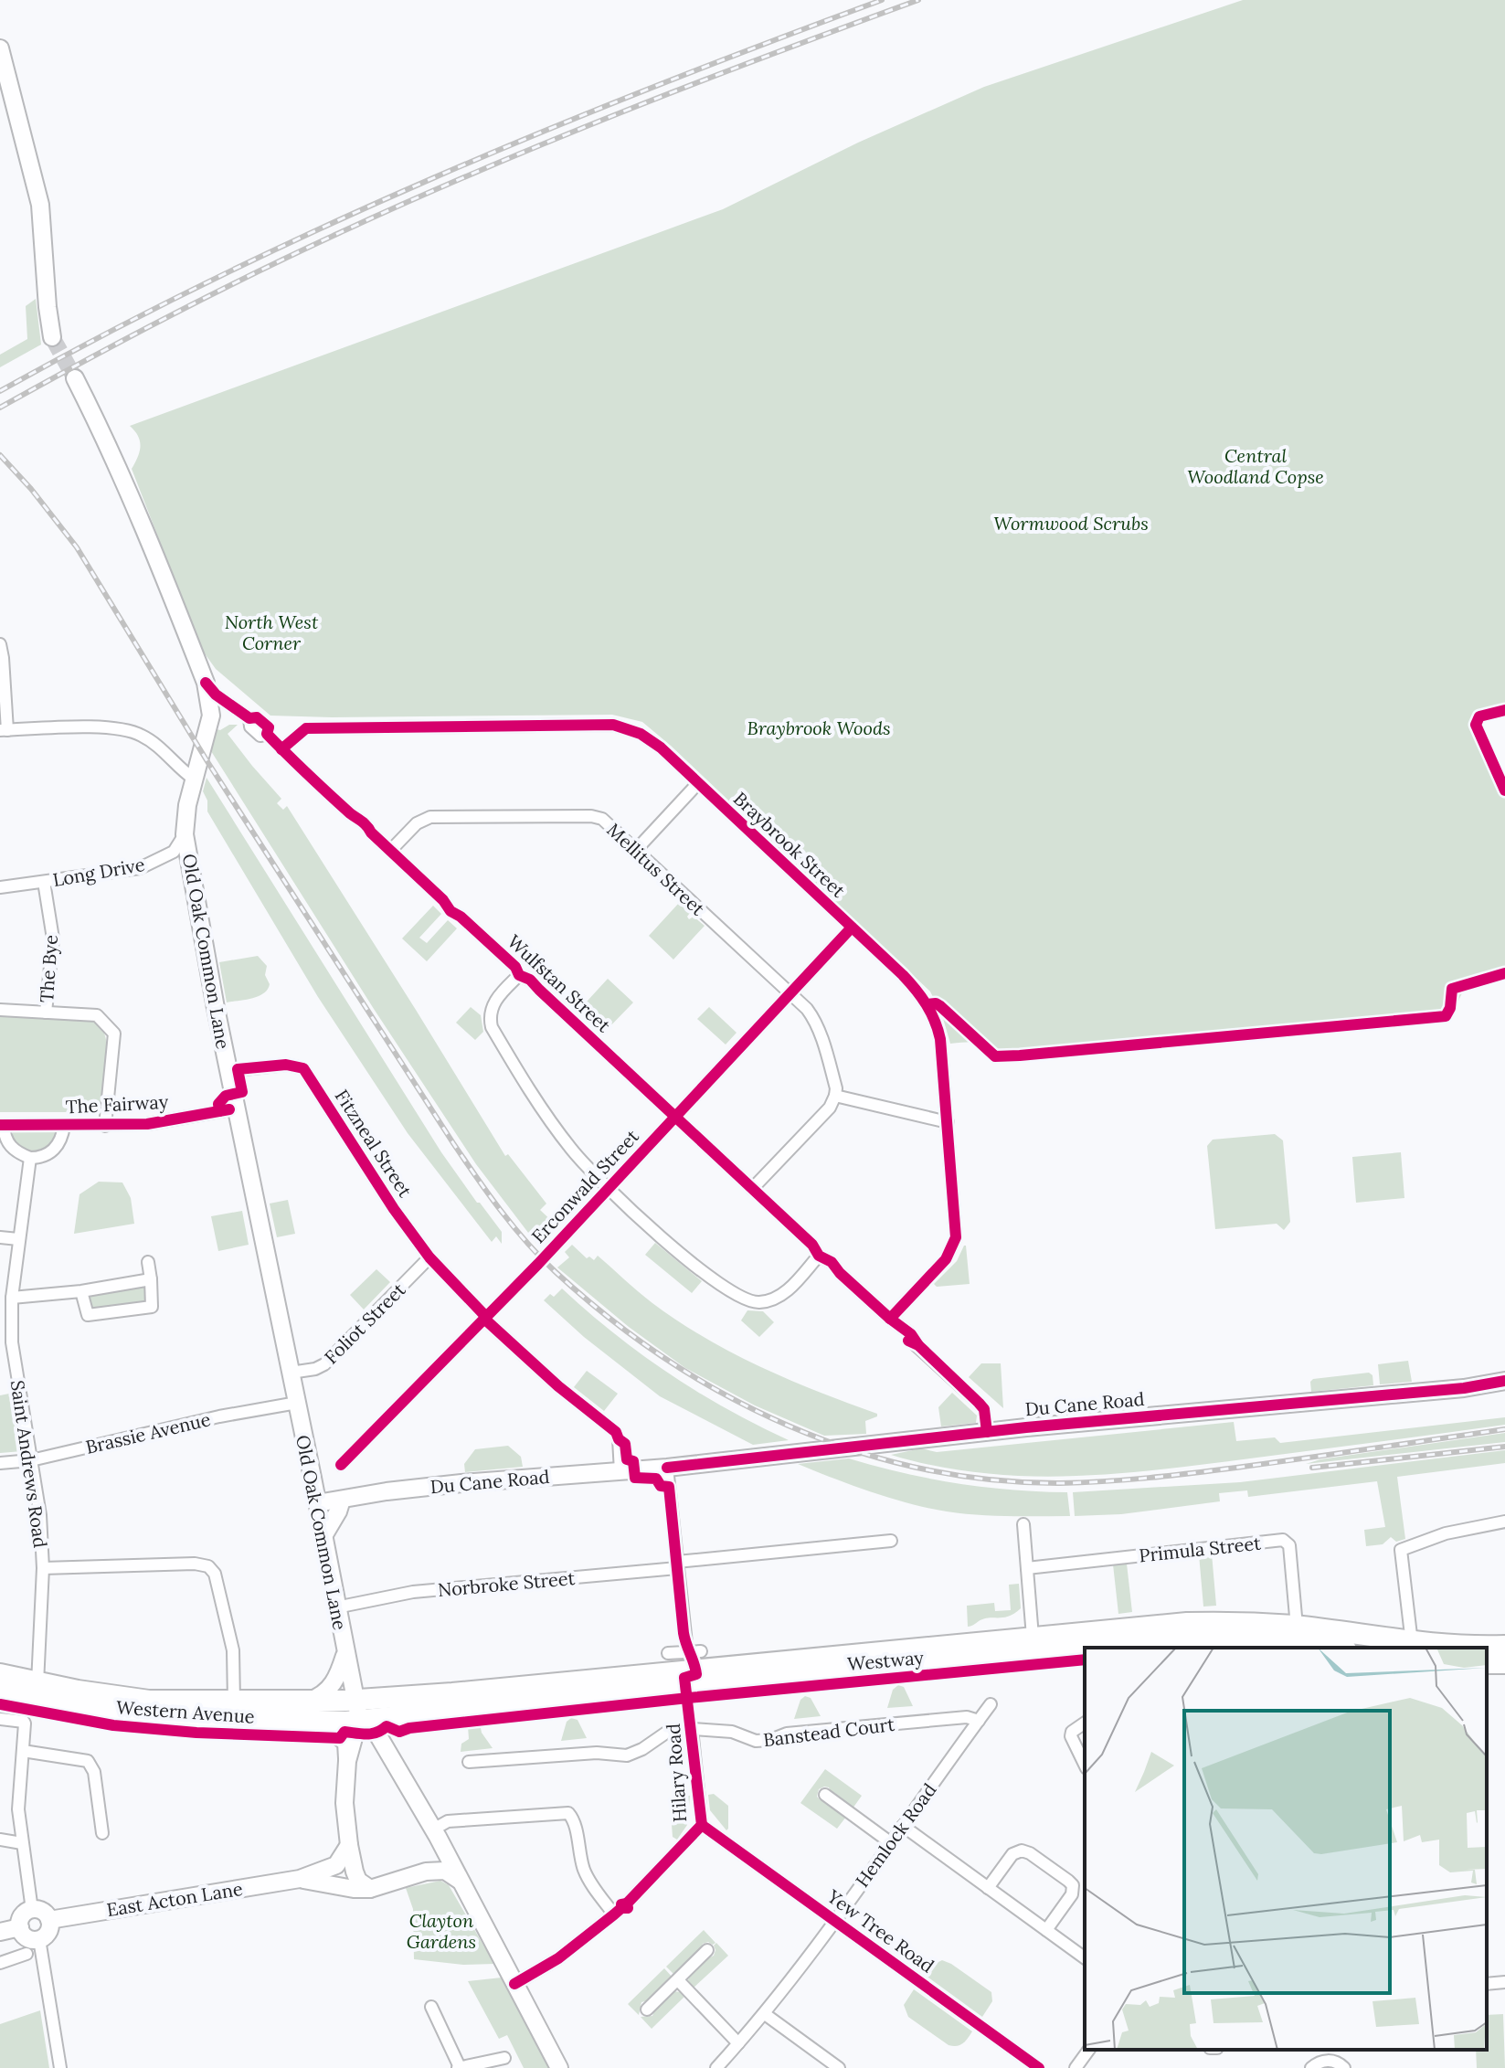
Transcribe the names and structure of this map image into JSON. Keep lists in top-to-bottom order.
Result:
{
  "streets": {
    "highway": ["Westway", "Western Avenue"],
    "street": [
      "Braybrook Street",
      "Mellitus Street",
      "Long Drive",
      "Old Oak Common Lane",
      "The Bye",
      "Wulfstan Street",
      "The Fairway",
      "Fitzneal Street",
      "Erconwald Street",
      "Foliot Street",
      "Du Cane Road",
      "Brassie Avenue",
      "Saint Andrews Road",
      "Primula Street",
      "Norbroke Street",
      "Banstead Court",
      "Hilary Road",
      "Hemlock Road",
      "East Acton Lane",
      "Yew Tree Road"
    ]
  },
  "crossings": [
    ["Braybrook Street", "Wulfstan Street"],
    ["Braybrook Street", "Erconwald Street"],
    ["Mellitus Street", "Wulfstan Street"],
    ["Mellitus Street", "Erconwald Street"],
    ["Long Drive", "Old Oak Common Lane"],
    ["Long Drive", "The Bye"],
    ["Old Oak Common Lane", "Wulfstan Street"],
    ["Old Oak Common Lane", "The Fairway"],
    ["Old Oak Common Lane", "Fitzneal Street"],
    ["Old Oak Common Lane", "Foliot Street"],
    ["Old Oak Common Lane", "Du Cane Road"],
    ["Old Oak Common Lane", "Brassie Avenue"],
    ["Old Oak Common Lane", "Norbroke Street"],
    ["Old Oak Common Lane", "Westway"],
    ["Old Oak Common Lane", "Western Avenue"],
    ["Old Oak Common Lane", "East Acton Lane"],
    ["Wulfstan Street", "Erconwald Street"],
    ["Wulfstan Street", "Du Cane Road"],
    ["Fitzneal Street", "Erconwald Street"],
    ["Fitzneal Street", "Foliot Street"],
    ["Brassie Avenue", "Saint Andrews Road"],
    ["Saint Andrews Road", "Western Avenue"],
    ["Primula Street", "Westway"],
    ["Westway", "Western Avenue"],
    ["Banstead Court", "Hilary Road"],
    ["Banstead Court", "Hemlock Road"],
    ["Hilary Road", "Yew Tree Road"],
    ["Hemlock Road", "Yew Tree Road"]
  ],
  "parks": [
    "Central Woodland Copse",
    "Wormwood Scrubs",
    "North West Corner",
    "Braybrook Woods",
    "Clayton Gardens"
  ]
}
